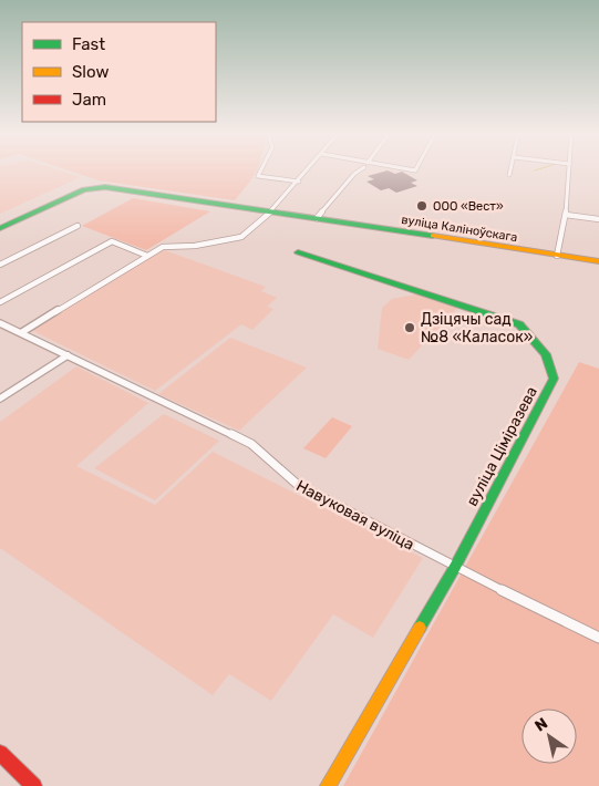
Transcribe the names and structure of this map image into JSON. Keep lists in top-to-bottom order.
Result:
{
  "streets": {
    "street": ["вуліца Каліноўскага", "вуліца Ціміразева", "Навуковая вуліца"]
  },
  "crossings": [
    ["вуліца Ціміразева", "Навуковая вуліца"]
  ],
  "places": ["ООО «Вест»", "Дзіцячы сад №8 «Каласок»"],
  "legend": ["Fast", "Slow", "Jam"],
  "north": "top left"
}
